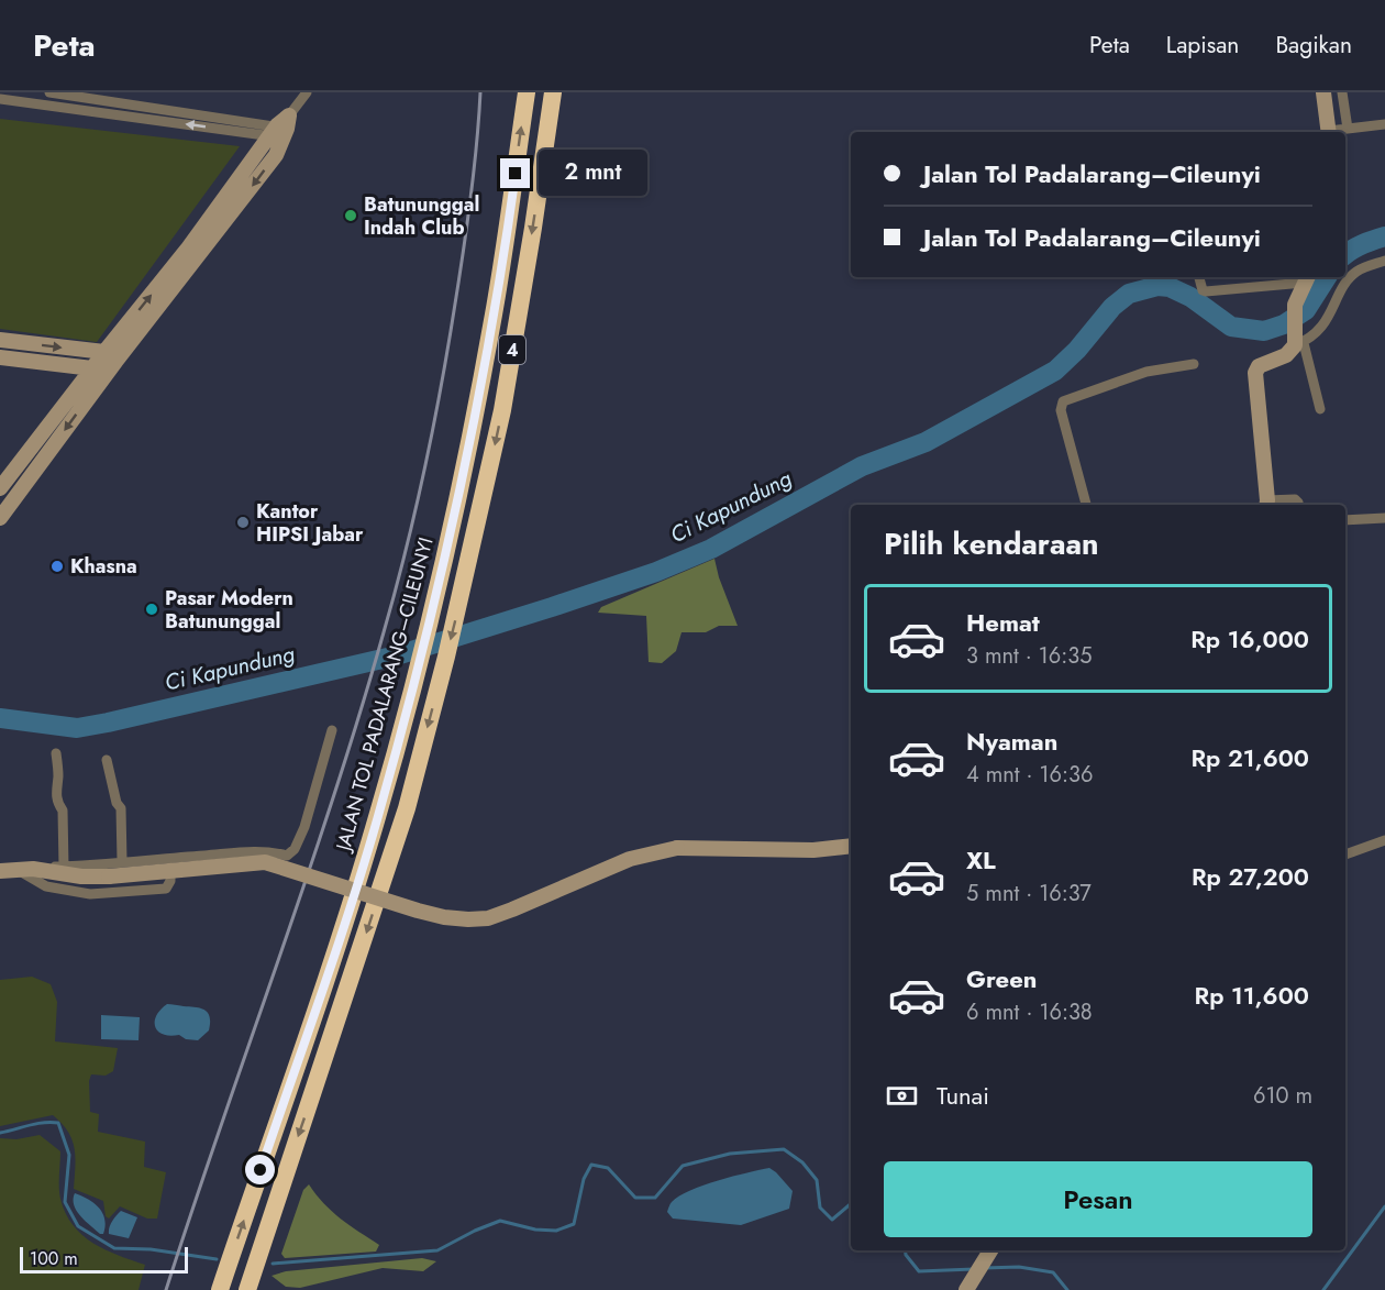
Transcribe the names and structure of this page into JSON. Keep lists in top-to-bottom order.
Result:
{
  "streets": {
    "highway": ["4", "JALAN TOL PADALARANG–CILEUNYI"]
  },
  "water": ["Ci Kapundung"],
  "places": [
    "Batununggal Indah Club",
    "Kantor HIPSI Jabar",
    "Khasna",
    "Pasar Modern Batununggal"
  ],
  "scale_bar": "100 m",
  "page": {
    "header": "Peta",
    "nav": ["Peta", "Lapisan", "Bagikan"],
    "banner": ["Jalan Tol Padalarang–Cileunyi", "Jalan Tol Padalarang–Cileunyi"],
    "bubble": "2 mnt",
    "heading": "Pilih kendaraan",
    "list": [
      {
        "name": "Hemat",
        "note": "3 mnt · 16:35",
        "value": "Rp 16,000"
      },
      {
        "name": "Nyaman",
        "note": "4 mnt · 16:36",
        "value": "Rp 21,600"
      },
      {
        "name": "XL",
        "note": "5 mnt · 16:37",
        "value": "Rp 27,200"
      },
      {
        "name": "Green",
        "note": "6 mnt · 16:38",
        "value": "Rp 11,600"
      }
    ],
    "pay": ["Tunai", "610 m"],
    "buttons": "Pesan",
    "scale": "100 m"
  }
}
